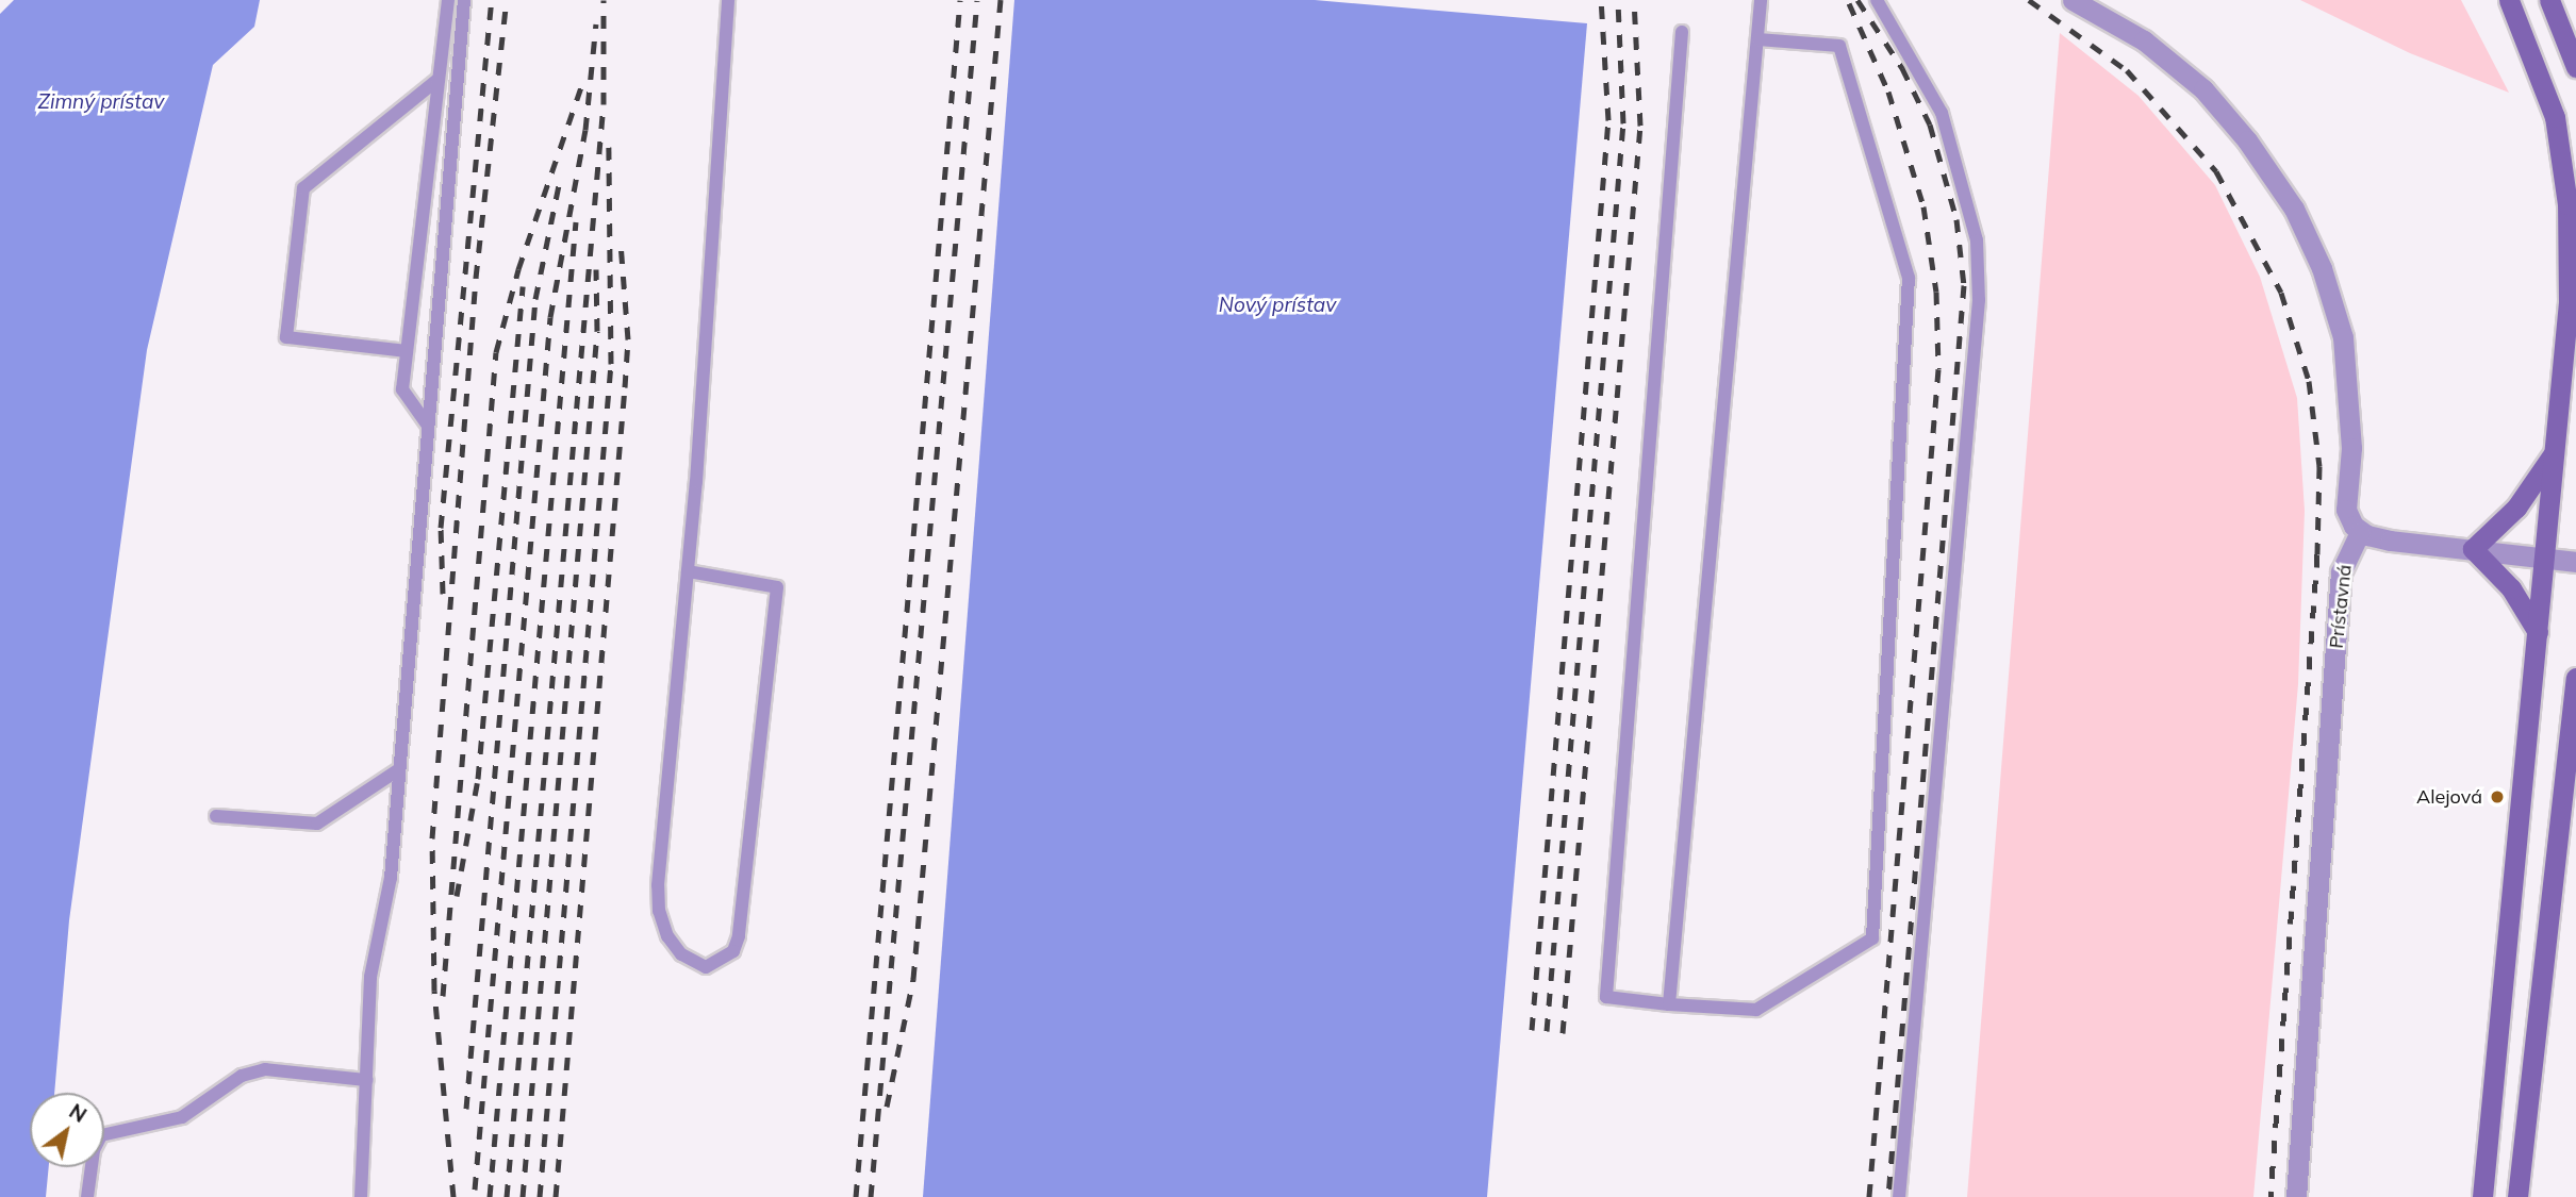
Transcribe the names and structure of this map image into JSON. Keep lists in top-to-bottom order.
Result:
{
  "streets": {
    "street": ["Prístavná"]
  },
  "water": ["Zimný prístav", "Nový prístav"],
  "places": ["Alejová"],
  "north": "top right"
}
